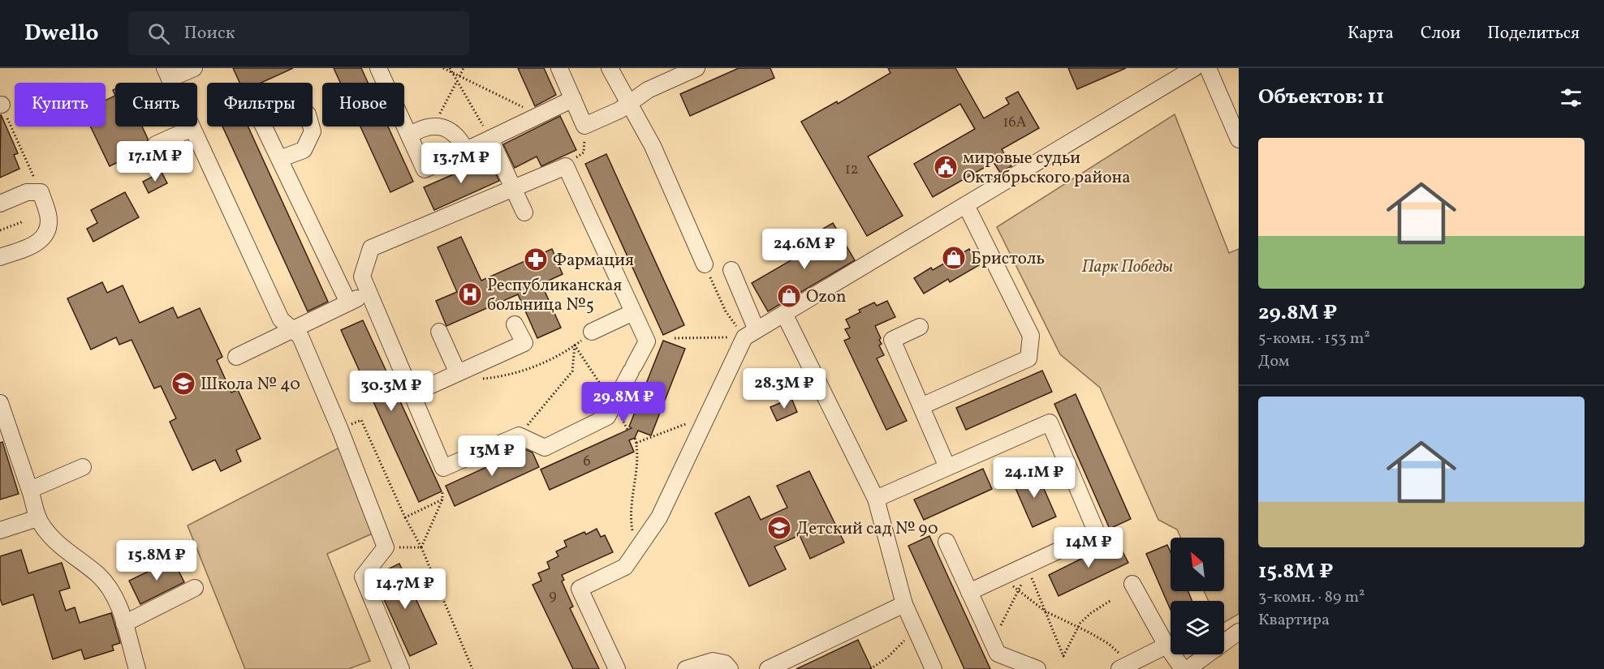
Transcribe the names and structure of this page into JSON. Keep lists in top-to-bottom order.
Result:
{
  "parks": ["Парк Победы"],
  "places": {
    "public building": ["мировые судьи Октябрьского района"],
    "shop": ["Бристоль", "Ozon"],
    "pharmacy": ["Фармация"],
    "hospital": ["Республиканская больница №5"],
    "school or university": ["Школа № 40", "Детский сад № 90"]
  },
  "house_numbers": [
    "16А",
    "12",
    "6",
    "9"
  ],
  "north": "top left",
  "page": {
    "header": "Dwello",
    "search": "Поиск",
    "nav": ["Карта", "Слои", "Поделиться"],
    "heading": "Объектов: 11",
    "chip": [
      "Купить",
      "Снять",
      "Фильтры",
      "Новое"
    ],
    "list": [
      {
        "name": "29.8M ₽",
        "note": "5-комн. · 153 m² · Дом"
      },
      {
        "name": "15.8M ₽",
        "note": "3-комн. · 89 m² · Квартира"
      }
    ],
    "price": [
      "17.1M ₽",
      "13.7M ₽",
      "24.6M ₽",
      "28.3M ₽",
      "30.3M ₽",
      "29.8M ₽",
      "13M ₽",
      "24.1M ₽",
      "14M ₽",
      "15.8M ₽",
      "14.7M ₽"
    ]
  }
}
